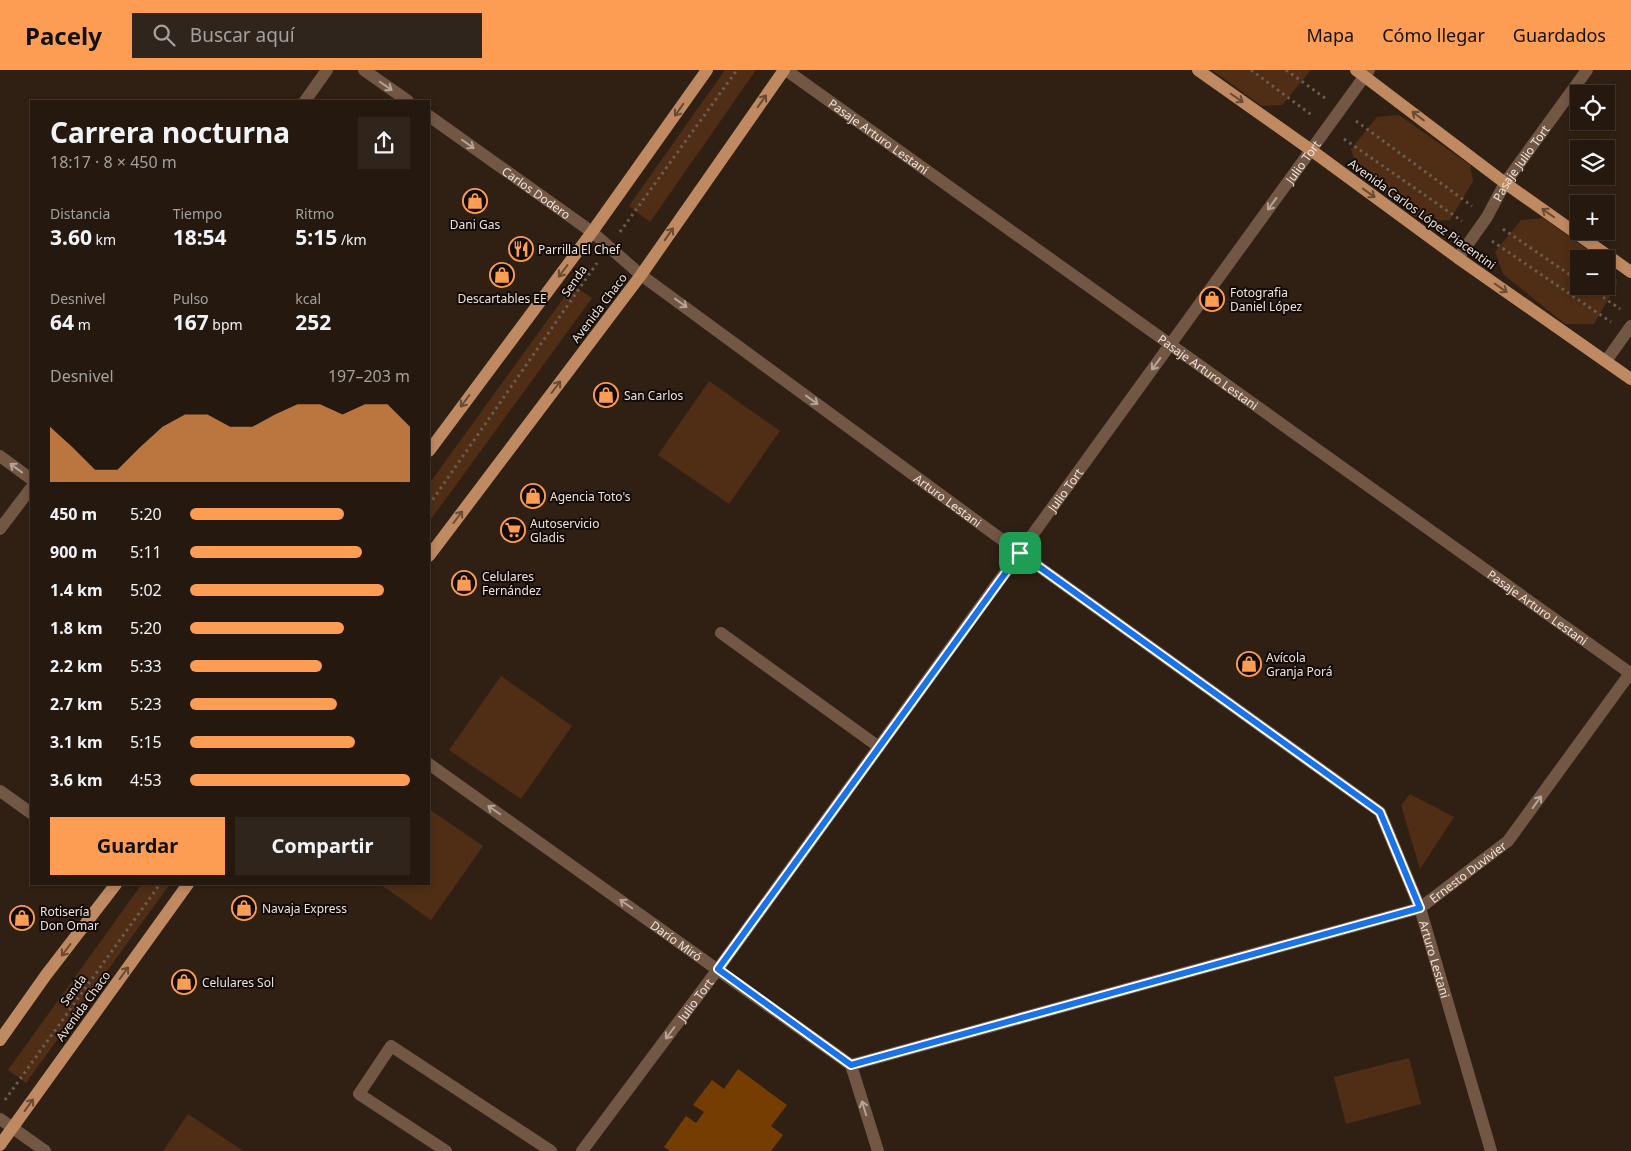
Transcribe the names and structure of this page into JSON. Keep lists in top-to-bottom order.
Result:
{
  "streets": {
    "main road": ["Avenida Carlos López Piacentini", "Avenida Chaco"],
    "street": [
      "Pasaje Arturo Lestani",
      "Julio Tort",
      "Pasaje Julio Tort",
      "Carlos Dodero",
      "Arturo Lestani",
      "Ernesto Duvivier",
      "Darío Miró"
    ],
    "path": ["Senda"]
  },
  "crossings": [
    ["Pasaje Arturo Lestani", "Julio Tort"],
    ["Pasaje Arturo Lestani", "Avenida Chaco"],
    ["Pasaje Arturo Lestani", "Ernesto Duvivier"],
    ["Julio Tort", "Avenida Carlos López Piacentini"],
    ["Julio Tort", "Arturo Lestani"],
    ["Julio Tort", "Darío Miró"],
    ["Pasaje Julio Tort", "Avenida Carlos López Piacentini"],
    ["Carlos Dodero", "Senda"],
    ["Carlos Dodero", "Avenida Chaco"],
    ["Carlos Dodero", "Arturo Lestani"],
    ["Avenida Chaco", "Arturo Lestani"],
    ["Arturo Lestani", "Ernesto Duvivier"],
    ["Ernesto Duvivier", "Darío Miró"]
  ],
  "one_way": [
    "Julio Tort",
    "Carlos Dodero",
    "Arturo Lestani",
    "Darío Miró"
  ],
  "places": {
    "shop": [
      "Dani Gas",
      "Descartables EE",
      "Fotografia Daniel López",
      "San Carlos",
      "Agencia Toto's",
      "Celulares Fernández",
      "Avícola Granja Porá",
      "Navaja Express",
      "Rotisería Don Omar",
      "Celulares Sol"
    ],
    "restaurant": ["Parrilla El Chef"],
    "supermarket": ["Autoservicio Gladis"]
  },
  "page": {
    "header": "Pacely",
    "search": "Buscar aquí",
    "nav": ["Mapa", "Cómo llegar", "Guardados"],
    "map_buttons": ["+", "−"],
    "heading": ["Carrera nocturna", "18:17 · 8 × 450 m"],
    "stats": [
      ["Distancia", "3.60 km"],
      ["Tiempo", "18:54"],
      ["Ritmo", "5:15 /km"],
      ["Desnivel", "64 m"],
      ["Pulso", "167 bpm"],
      ["kcal", "252"]
    ],
    "chart": ["Desnivel", "197–203 m"],
    "list": [
      {
        "name": "450 m",
        "note": "5:20"
      },
      {
        "name": "900 m",
        "note": "5:11"
      },
      {
        "name": "1.4 km",
        "note": "5:02"
      },
      {
        "name": "1.8 km",
        "note": "5:20"
      },
      {
        "name": "2.2 km",
        "note": "5:33"
      },
      {
        "name": "2.7 km",
        "note": "5:23"
      },
      {
        "name": "3.1 km",
        "note": "5:15"
      },
      {
        "name": "3.6 km",
        "note": "4:53"
      }
    ],
    "buttons": ["Guardar", "Compartir"]
  }
}
